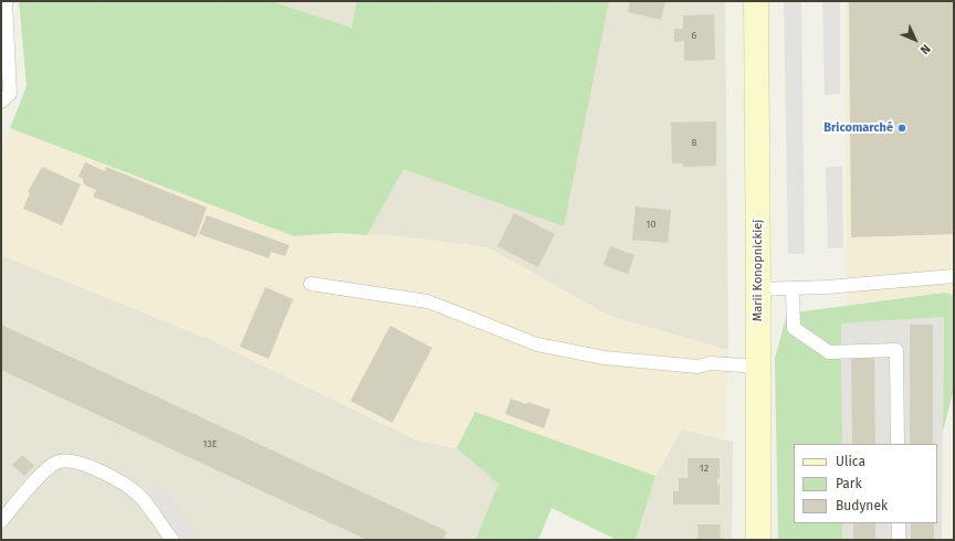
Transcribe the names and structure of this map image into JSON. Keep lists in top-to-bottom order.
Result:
{
  "streets": {
    "street": ["Marii Konopnickiej"]
  },
  "places": ["Bricomarché"],
  "house_numbers": [
    "6",
    "8",
    "10",
    "13E",
    "12"
  ],
  "legend": ["Ulica", "Park", "Budynek"],
  "north": "bottom right"
}
